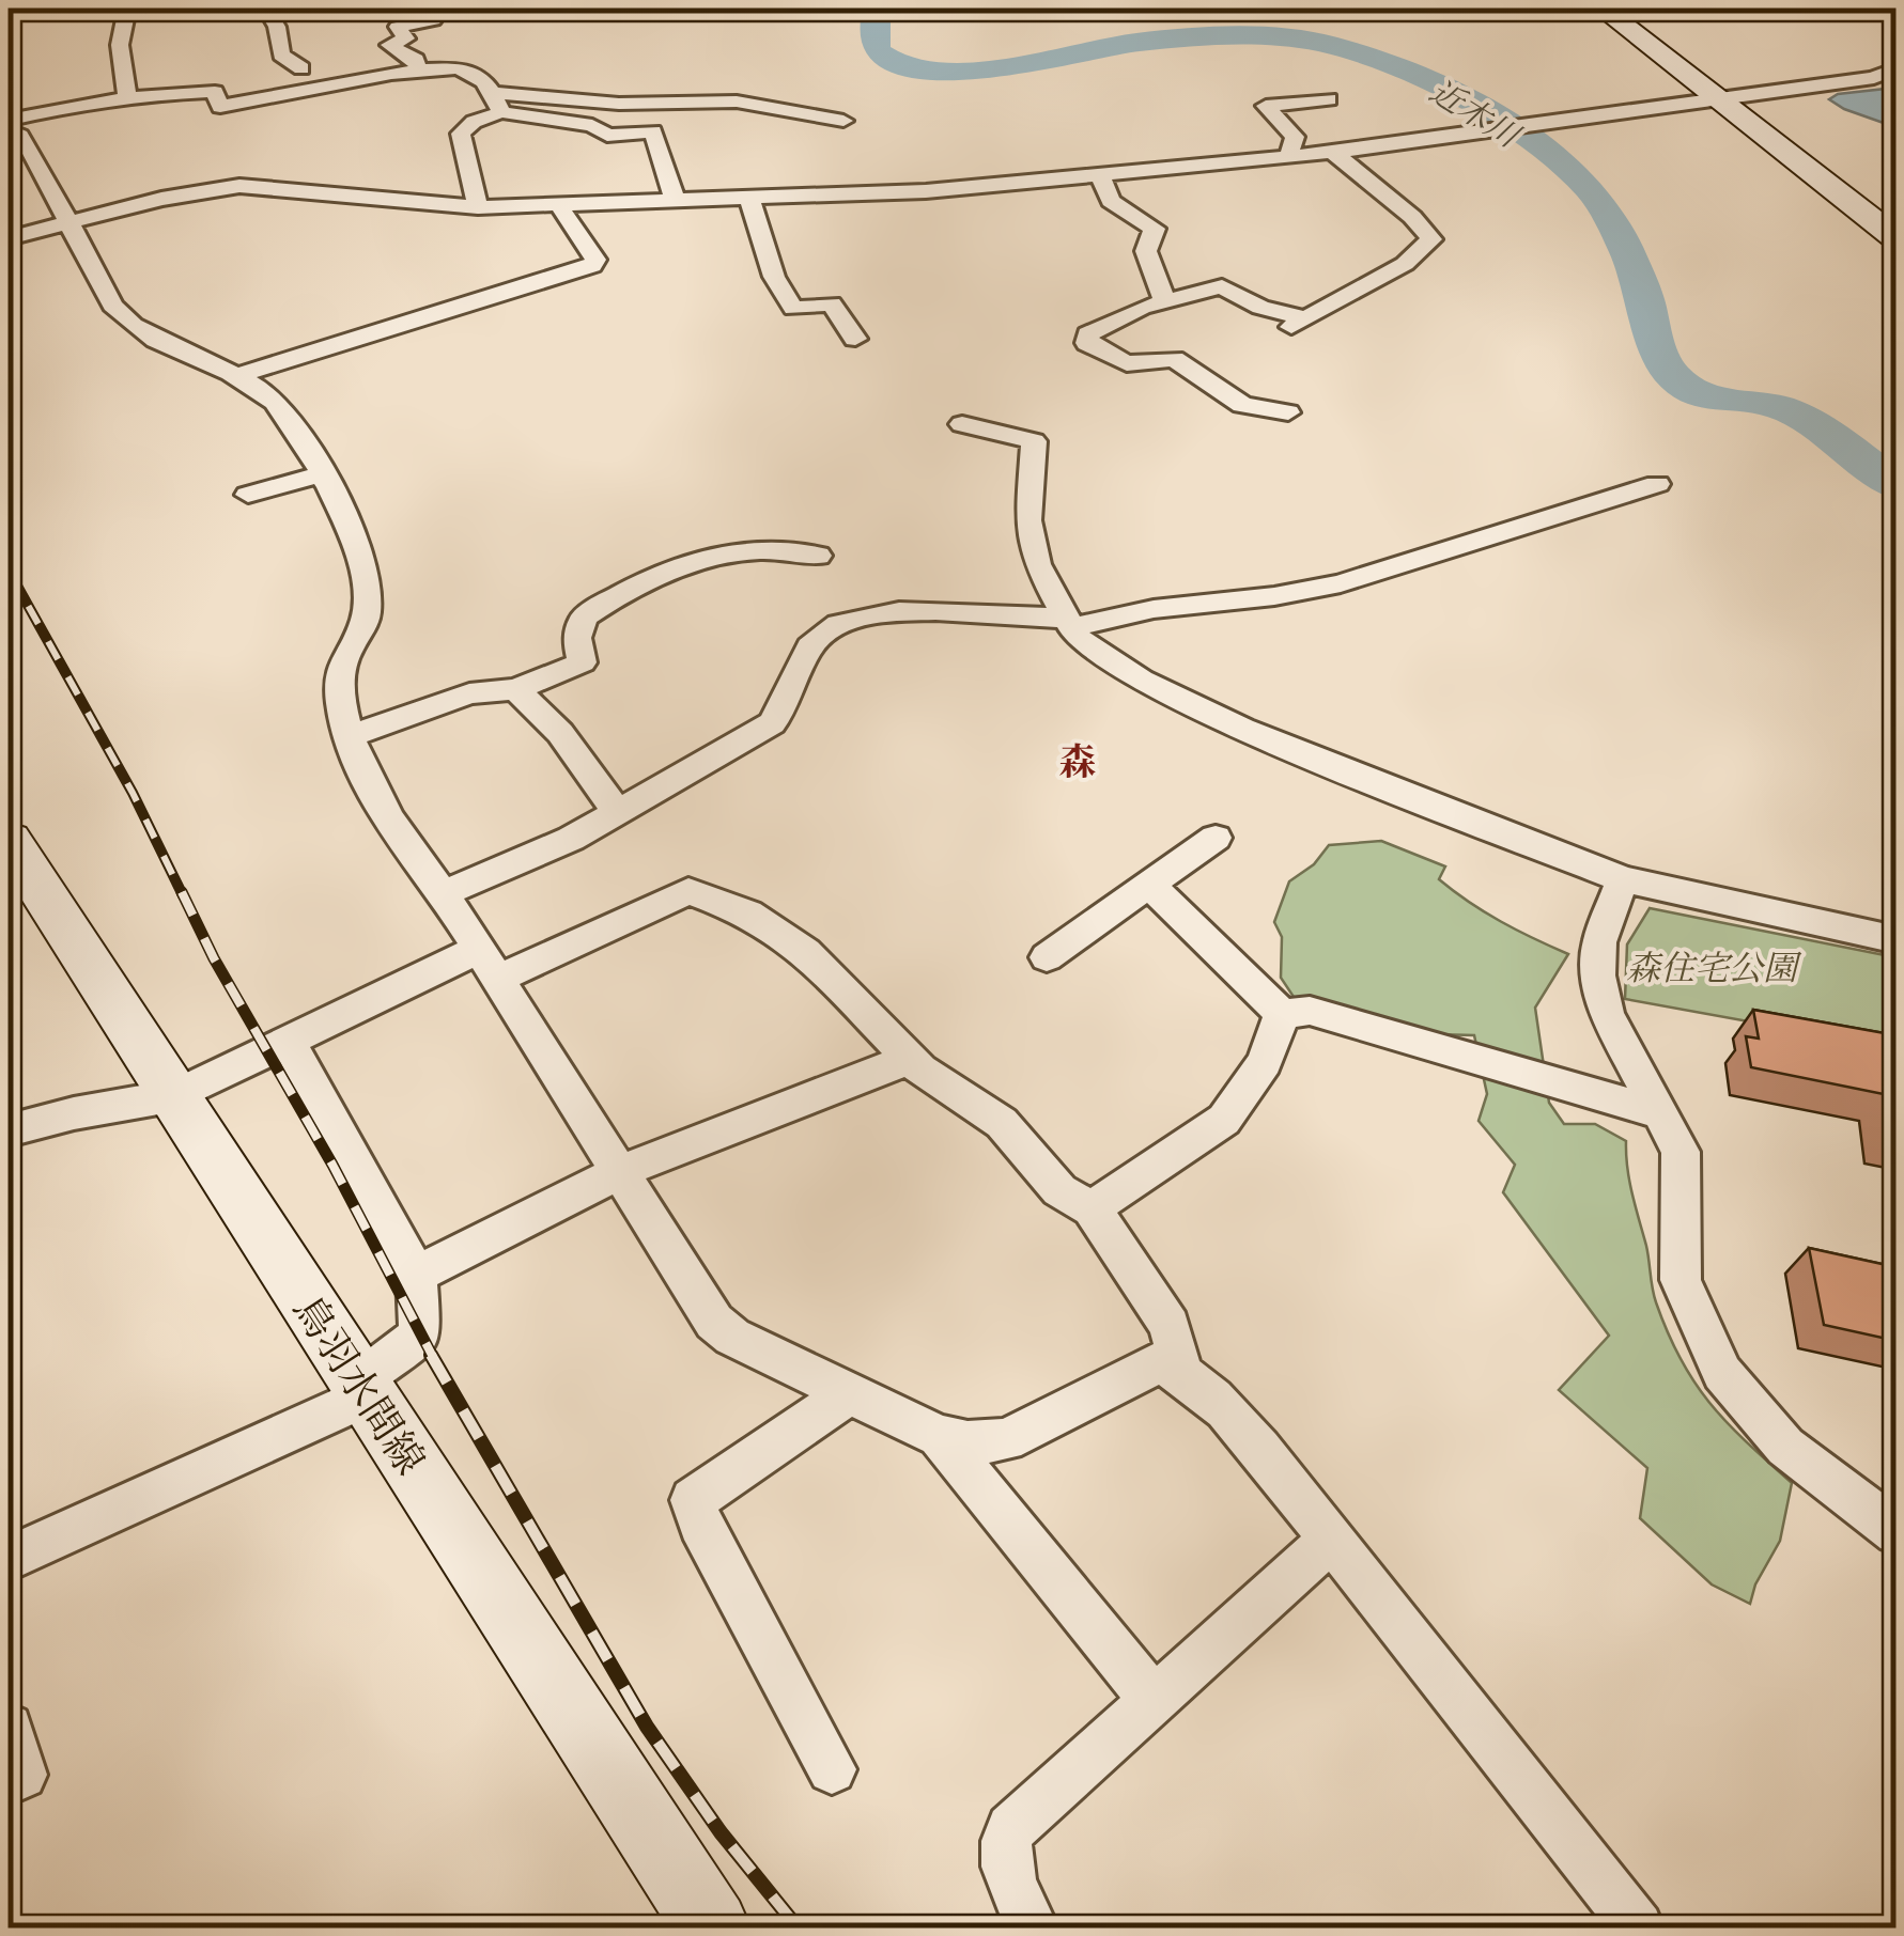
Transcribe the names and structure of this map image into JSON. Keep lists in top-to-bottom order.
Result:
{
  "streets": {
    "street": ["鳥羽水間線"]
  },
  "districts": ["森"],
  "water": ["近木川"],
  "parks": ["森住宅公園"]
}
